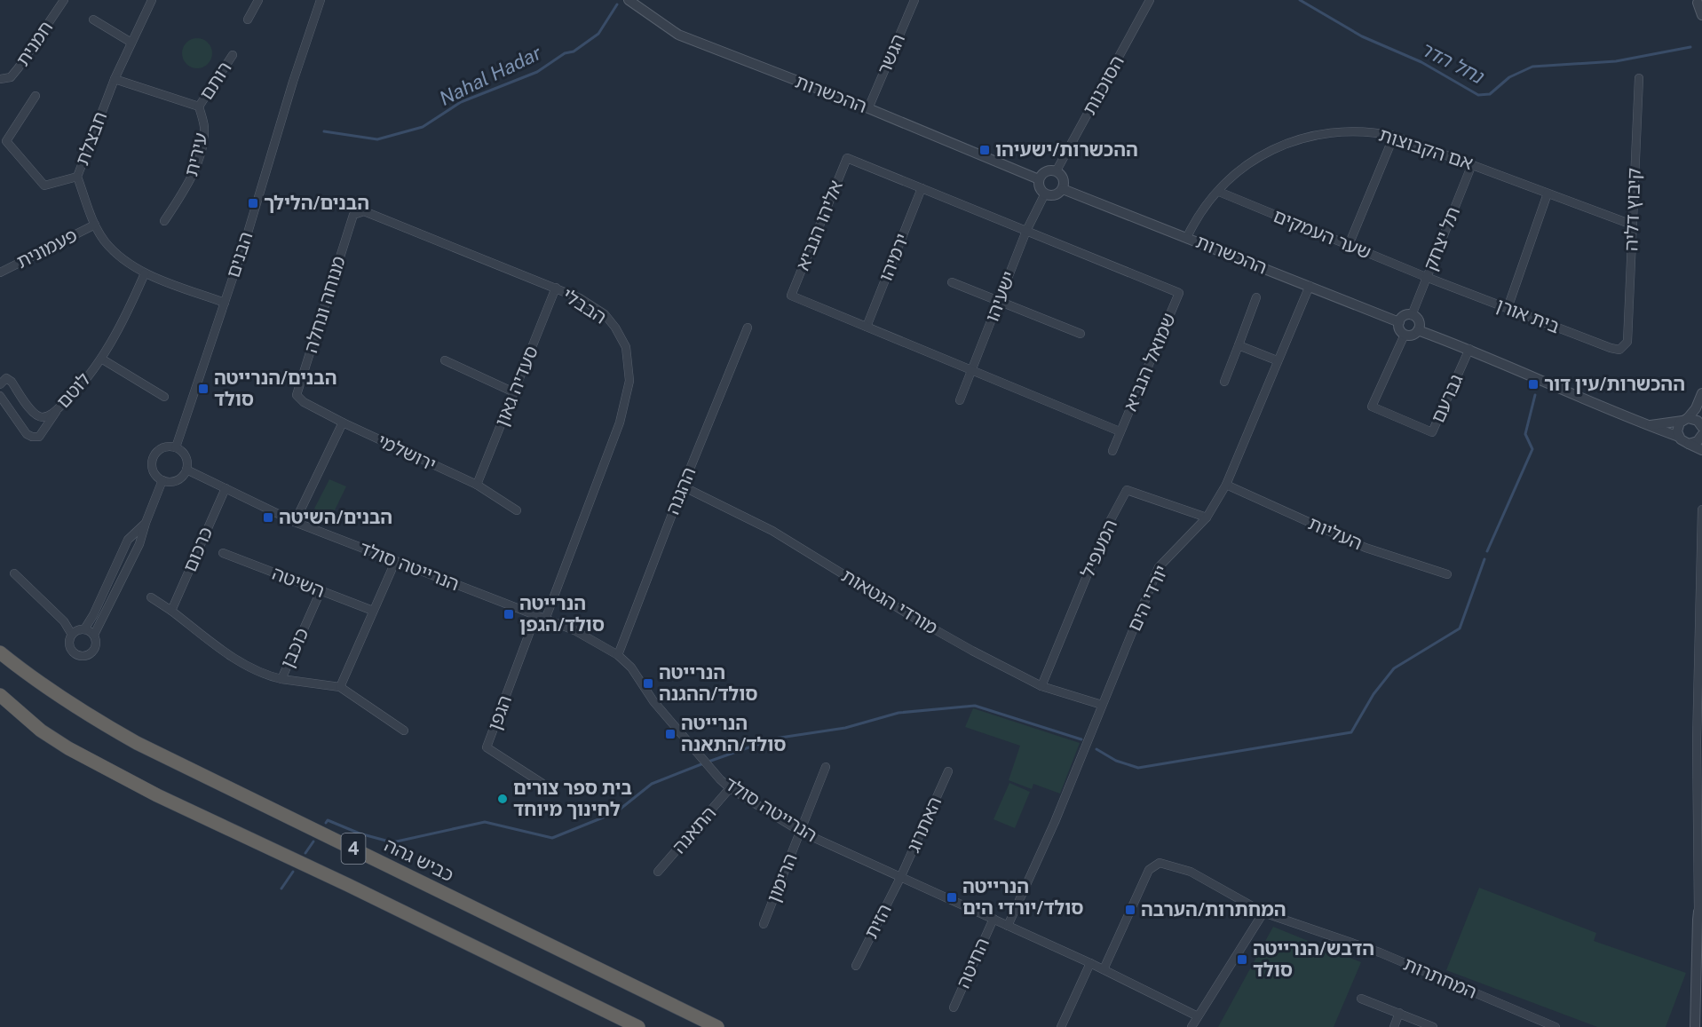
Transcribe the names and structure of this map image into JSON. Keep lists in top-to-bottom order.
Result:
{
  "streets": {
    "highway": ["4", "כביש גהה"],
    "street": [
      "חמנית",
      "הגשר",
      "רותם",
      "הסוכנות",
      "ההכשרות",
      "חבצלת",
      "אם הקבוצות",
      "עירית",
      "קיבוץ דליה",
      "אליהו הנביא",
      "שער העמקים",
      "תל יצחק",
      "פעמונית",
      "הבנים",
      "ירמיהו",
      "ישעיהו",
      "מנוחה ונחלה",
      "הבבלי",
      "בית אורן",
      "שמואל הנביא",
      "סעדיה גאון",
      "לוטם",
      "גברעם",
      "ירושלמי",
      "ההגנה",
      "העליות",
      "המעפיל",
      "כרכום",
      "הנרייטה סולד",
      "השיטה",
      "יורדי הים",
      "מורדי הגטאות",
      "כוכבן",
      "הגפן",
      "האתרוג",
      "התאנה",
      "הרימון",
      "הזית",
      "החיטה",
      "המחתרות"
    ]
  },
  "crossings": [
    ["הגשר", "ההכשרות"],
    ["רותם", "עירית"],
    ["הסוכנות", "ההכשרות"],
    ["הסוכנות", "ישעיהו"],
    ["ההכשרות", "אם הקבוצות"],
    ["ההכשרות", "תל יצחק"],
    ["ההכשרות", "ישעיהו"],
    ["ההכשרות", "גברעם"],
    ["ההכשרות", "יורדי הים"],
    ["חבצלת", "עירית"],
    ["חבצלת", "פעמונית"],
    ["חבצלת", "הבנים"],
    ["חבצלת", "לוטם"],
    ["אם הקבוצות", "קיבוץ דליה"],
    ["אם הקבוצות", "שער העמקים"],
    ["אם הקבוצות", "תל יצחק"],
    ["קיבוץ דליה", "בית אורן"],
    ["אליהו הנביא", "ירמיהו"],
    ["אליהו הנביא", "ישעיהו"],
    ["אליהו הנביא", "שמואל הנביא"],
    ["שער העמקים", "תל יצחק"],
    ["שער העמקים", "בית אורן"],
    ["תל יצחק", "בית אורן"],
    ["תל יצחק", "גברעם"],
    ["מנוחה ונחלה", "הבבלי"],
    ["מנוחה ונחלה", "ירושלמי"],
    ["הבבלי", "סעדיה גאון"],
    ["הבבלי", "הנרייטה סולד"],
    ["סעדיה גאון", "ירושלמי"],
    ["ההגנה", "הנרייטה סולד"],
    ["ההגנה", "מורדי הגטאות"],
    ["העליות", "יורדי הים"],
    ["המעפיל", "יורדי הים"],
    ["המעפיל", "מורדי הגטאות"],
    ["הנרייטה סולד", "יורדי הים"],
    ["הנרייטה סולד", "הגפן"],
    ["הנרייטה סולד", "האתרוג"],
    ["הנרייטה סולד", "התאנה"],
    ["הנרייטה סולד", "הרימון"],
    ["הנרייטה סולד", "הזית"],
    ["הנרייטה סולד", "החיטה"],
    ["הנרייטה סולד", "המחתרות"],
    ["השיטה", "כוכבן"],
    ["יורדי הים", "מורדי הגטאות"],
    ["האתרוג", "הזית"]
  ],
  "water": ["נחל הדר", "Nahal Hadar"],
  "places": {
    "transit": [
      "ההכשרות/ישעיהו",
      "הבנים/הלילך",
      "ההכשרות/עין דור",
      "הבנים/הנרייטה סולד",
      "הבנים/השיטה",
      "הנרייטה סולד/הגפן",
      "הנרייטה סולד/ההגנה",
      "הנרייטה סולד/התאנה",
      "הנרייטה סולד/יורדי הים",
      "המחתרות/הערבה",
      "הדבש/הנרייטה סולד"
    ],
    "other": ["בית ספר צורים לחינוך מיוחד"]
  }
}
